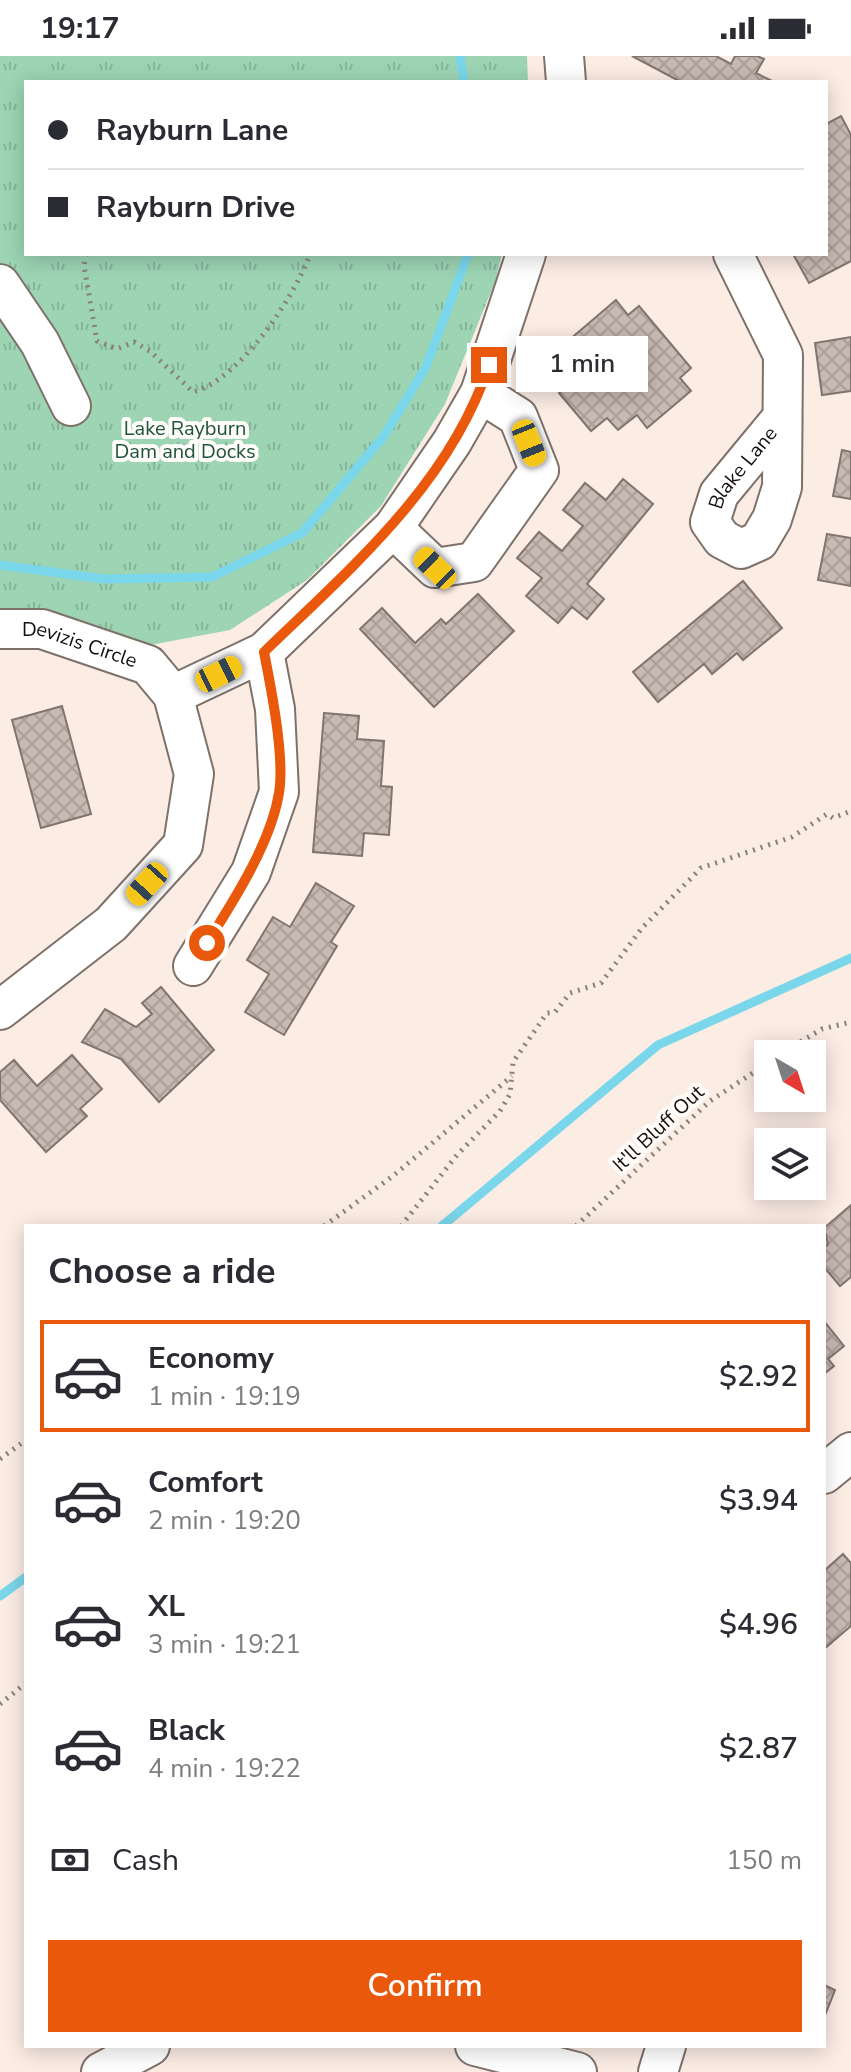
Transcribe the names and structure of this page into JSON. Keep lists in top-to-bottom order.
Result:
{
  "streets": {
    "street": ["Blake Lane", "Devizis Circle"],
    "path": ["It'll Bluff Out"]
  },
  "parks": ["Lake Rayburn Dam and Docks"],
  "north": "bottom right",
  "page": {
    "status": "19:17",
    "banner": ["Rayburn Lane", "Rayburn Drive"],
    "bubble": "1 min",
    "heading": "Choose a ride",
    "list": [
      {
        "name": "Economy",
        "note": "1 min · 19:19",
        "value": "$2.92"
      },
      {
        "name": "Comfort",
        "note": "2 min · 19:20",
        "value": "$3.94"
      },
      {
        "name": "XL",
        "note": "3 min · 19:21",
        "value": "$4.96"
      },
      {
        "name": "Black",
        "note": "4 min · 19:22",
        "value": "$2.87"
      }
    ],
    "pay": ["Cash", "150 m"],
    "buttons": "Confirm"
  }
}
